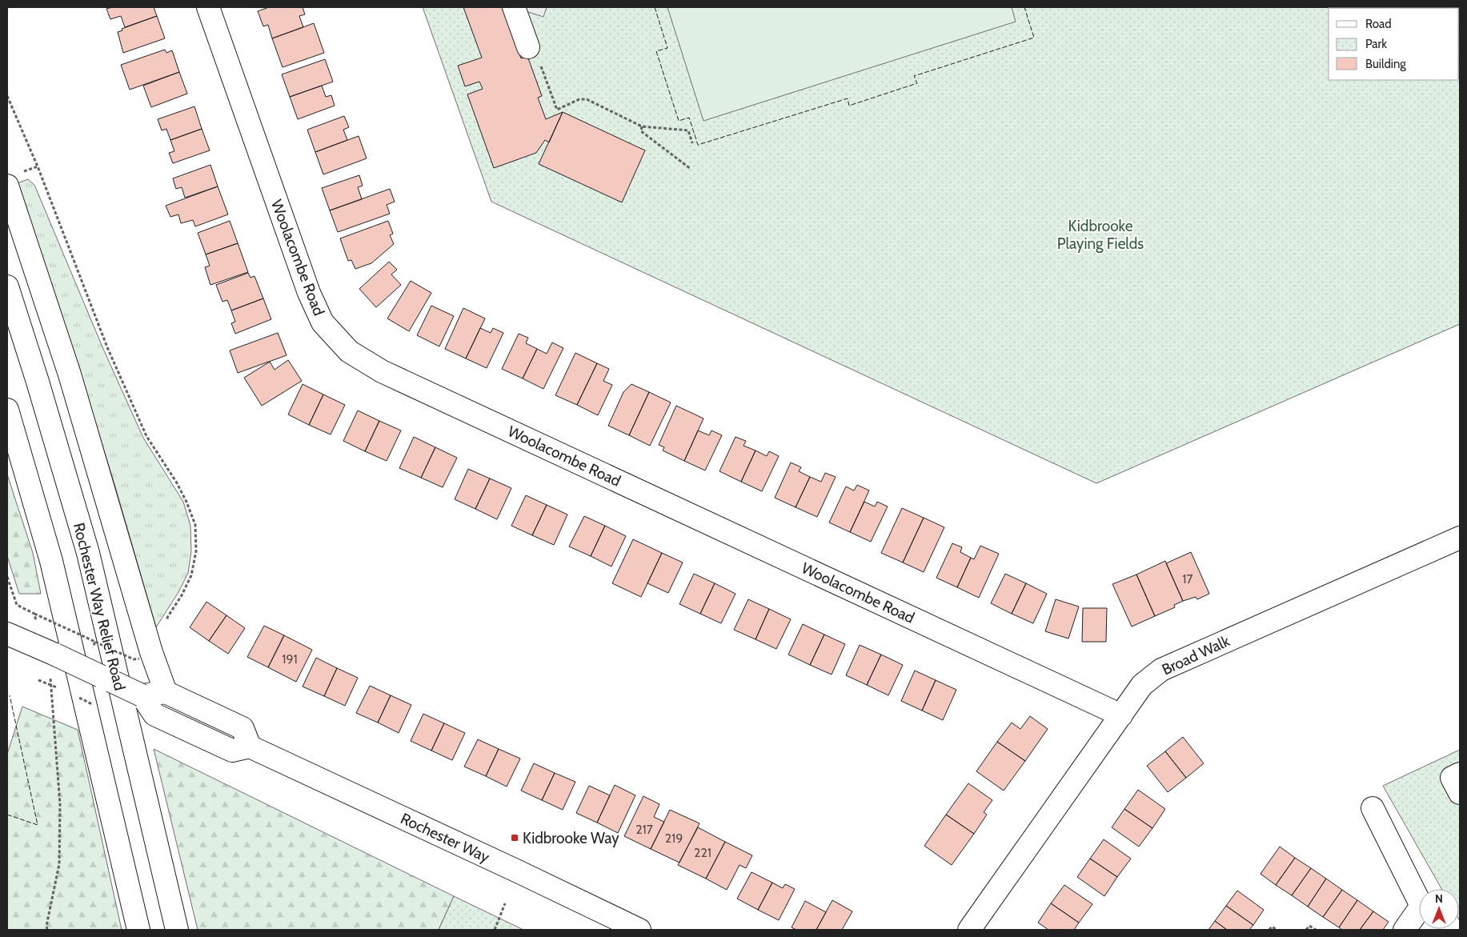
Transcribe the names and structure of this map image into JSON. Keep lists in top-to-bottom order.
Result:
{
  "streets": {
    "main road": [
      "Woolacombe Road",
      "Rochester Way Relief Road",
      "Broad Walk",
      "Rochester Way"
    ]
  },
  "crossings": [
    ["Woolacombe Road", "Broad Walk"]
  ],
  "parks": ["Kidbrooke Playing Fields"],
  "places": {
    "transit": ["Kidbrooke Way"]
  },
  "house_numbers": [
    "17",
    "191",
    "217",
    "219",
    "221"
  ],
  "legend": ["Road", "Park", "Building"],
  "north": "top"
}
